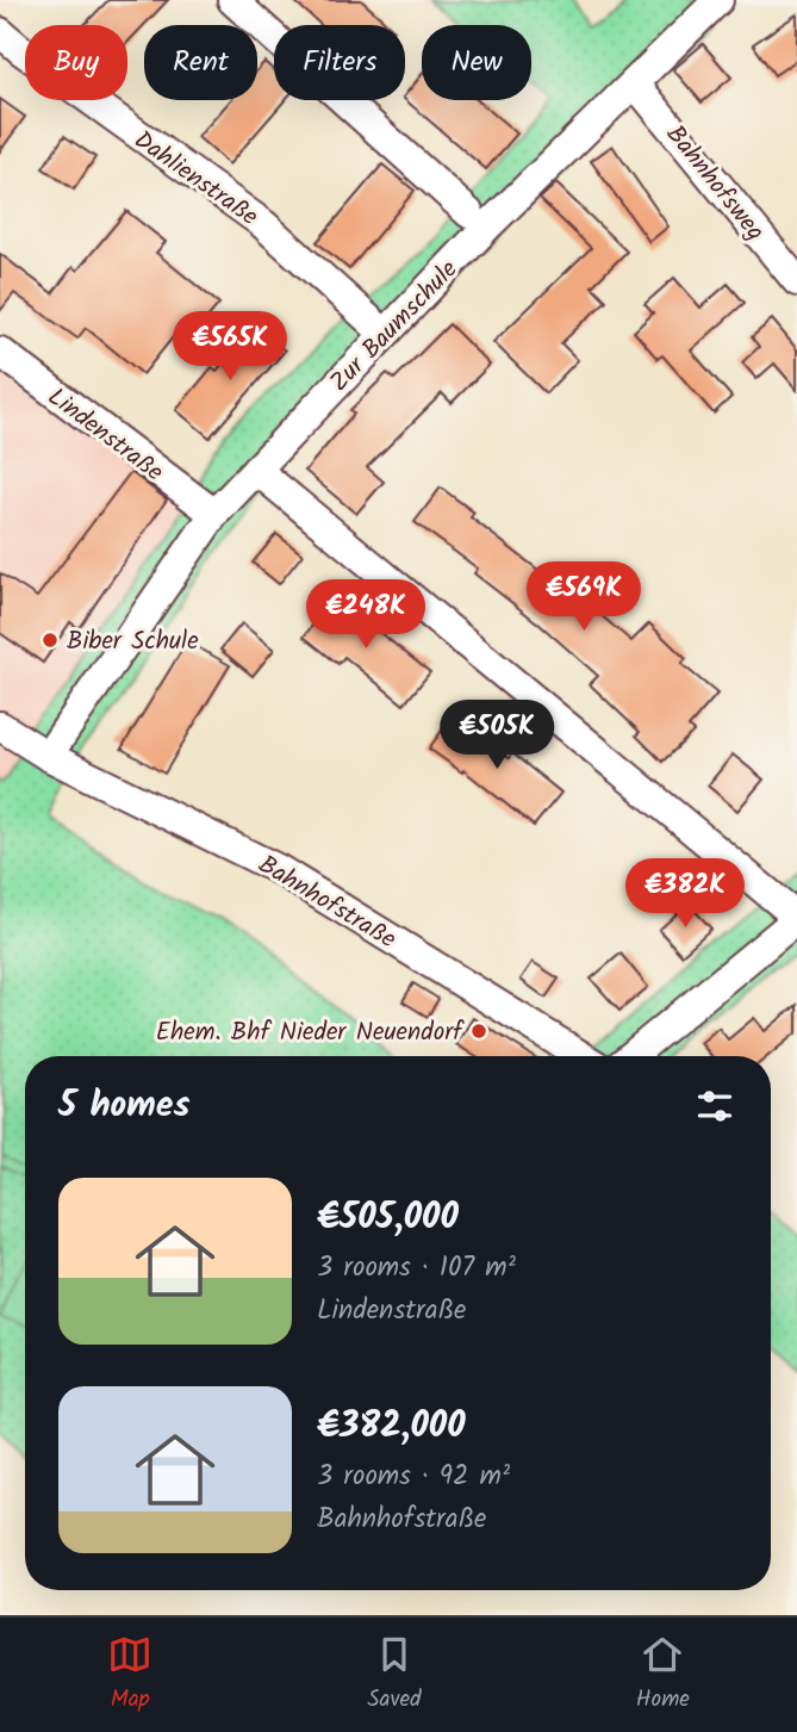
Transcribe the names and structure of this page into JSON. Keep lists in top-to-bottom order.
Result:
{
  "streets": {
    "street": [
      "Dahlienstraße",
      "Bahnhofsweg",
      "Zur Baumschule",
      "Lindenstraße",
      "Bahnhofstraße"
    ]
  },
  "crossings": [
    ["Dahlienstraße", "Zur Baumschule"],
    ["Bahnhofsweg", "Zur Baumschule"],
    ["Zur Baumschule", "Lindenstraße"],
    ["Zur Baumschule", "Bahnhofstraße"]
  ],
  "places": ["Biber Schule", "Ehem. Bhf Nieder Neuendorf"],
  "page": {
    "chip": [
      "Buy",
      "Rent",
      "Filters",
      "New"
    ],
    "price": [
      "€565K",
      "€569K",
      "€248K",
      "€505K",
      "€382K"
    ],
    "heading": "5 homes",
    "list": [
      {
        "name": "€505,000",
        "note": "3 rooms · 107 m² · Lindenstraße"
      },
      {
        "name": "€382,000",
        "note": "3 rooms · 92 m² · Bahnhofstraße"
      }
    ],
    "tabs": ["Map", "Saved", "Home"]
  }
}
